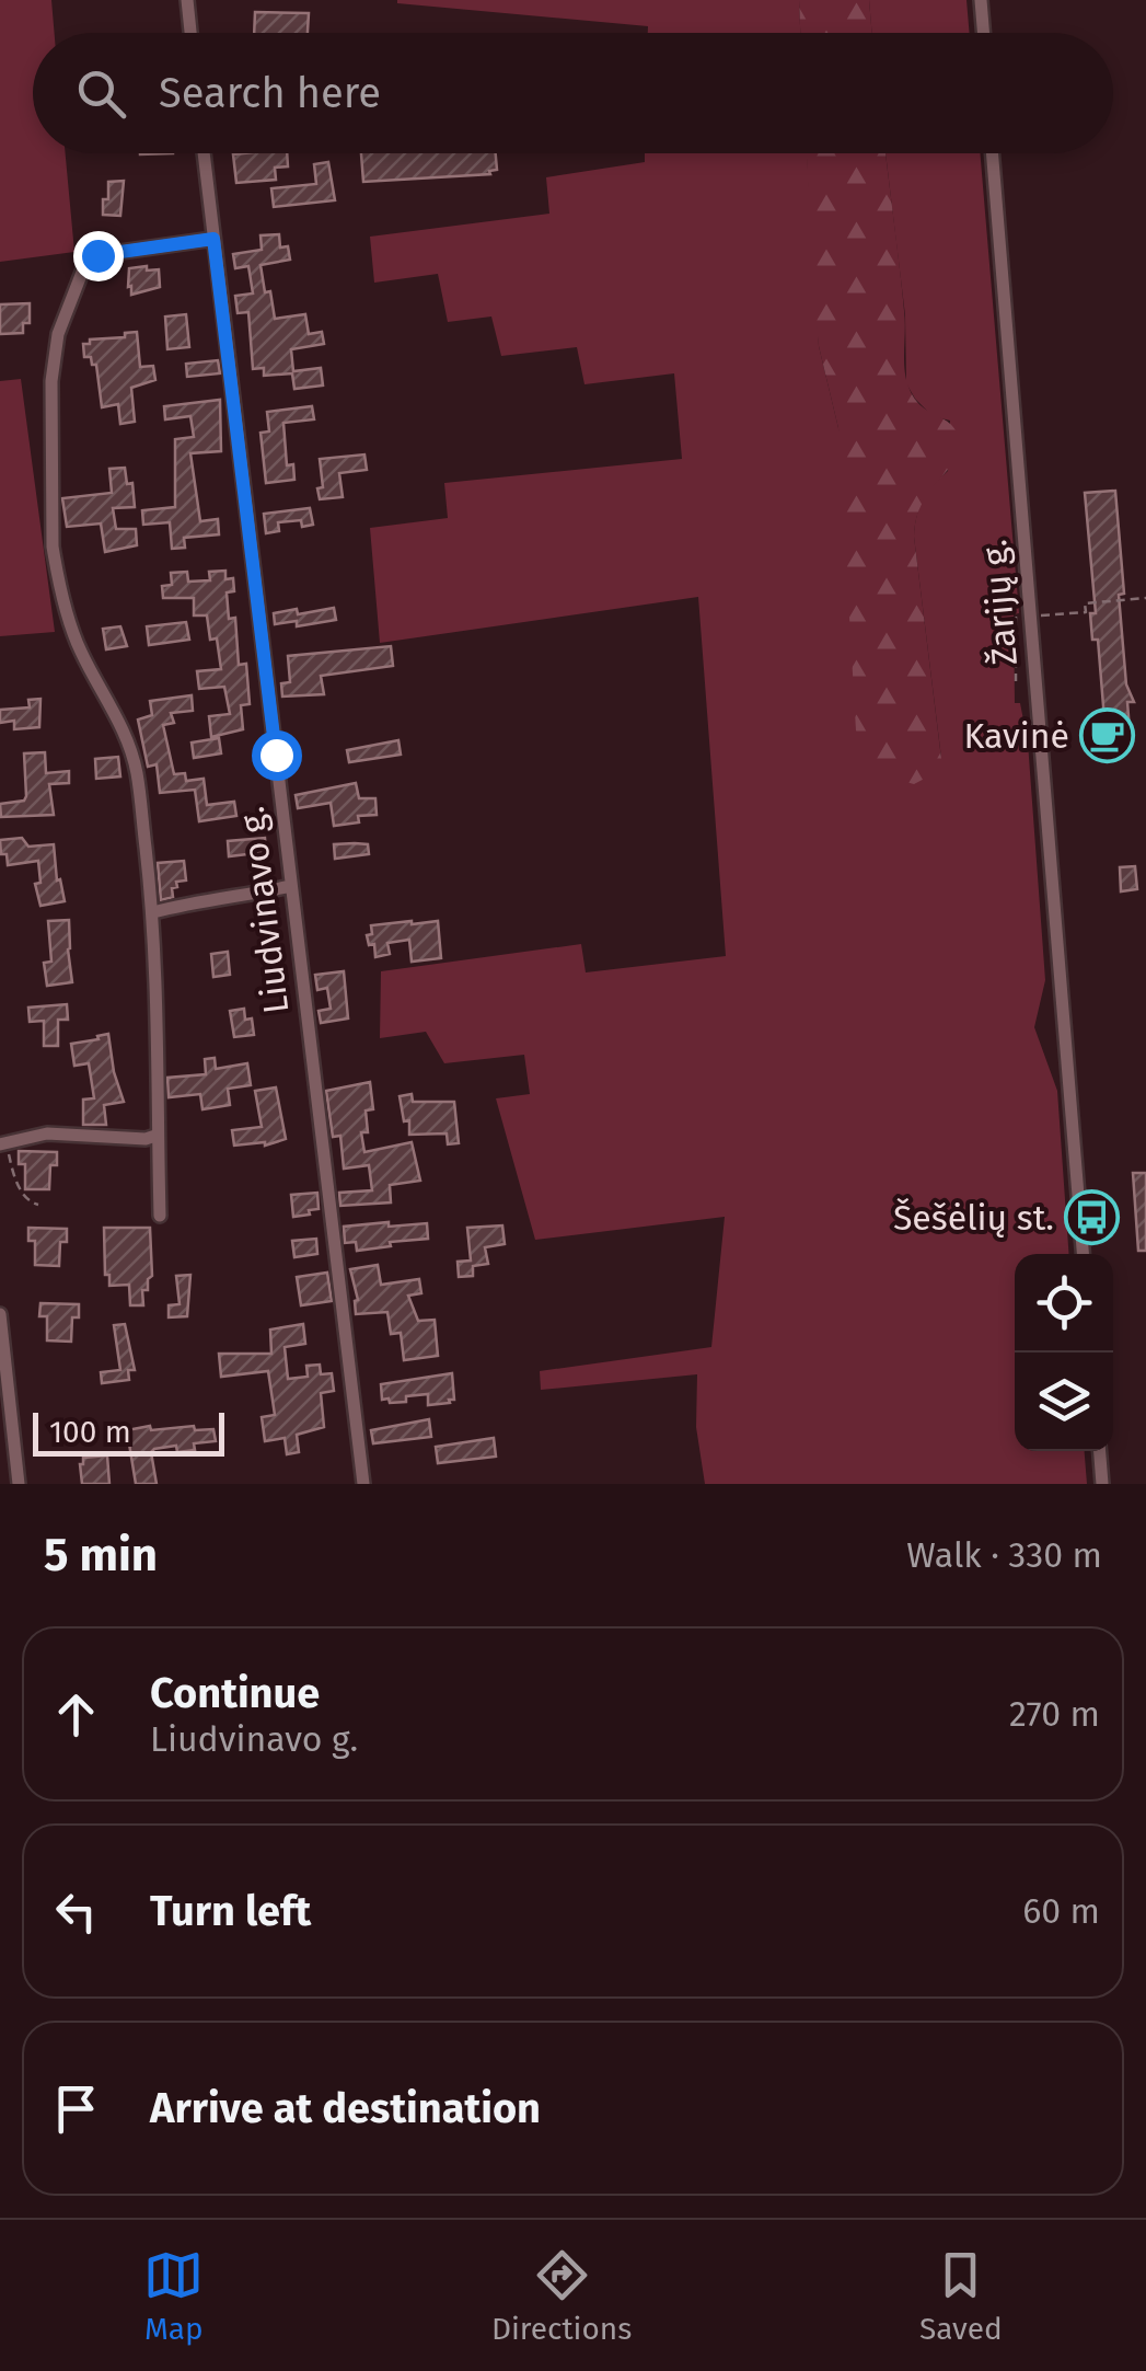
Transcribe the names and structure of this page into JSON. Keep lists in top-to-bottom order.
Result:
{
  "streets": {
    "street": ["Žarijų g.", "Liudvinavo g."]
  },
  "places": {
    "cafe": ["Kavinė"],
    "bus stop": ["Šešėlių st."]
  },
  "scale_bar": "100 m",
  "page": {
    "search": "Search here",
    "scale": "100 m",
    "heading": ["5 min", "Walk · 330 m"],
    "list": [
      ["Continue", "Liudvinavo g.", "270 m"],
      ["Turn left", "60 m"],
      "Arrive at destination"
    ],
    "nav": ["Map", "Directions", "Saved"]
  }
}
